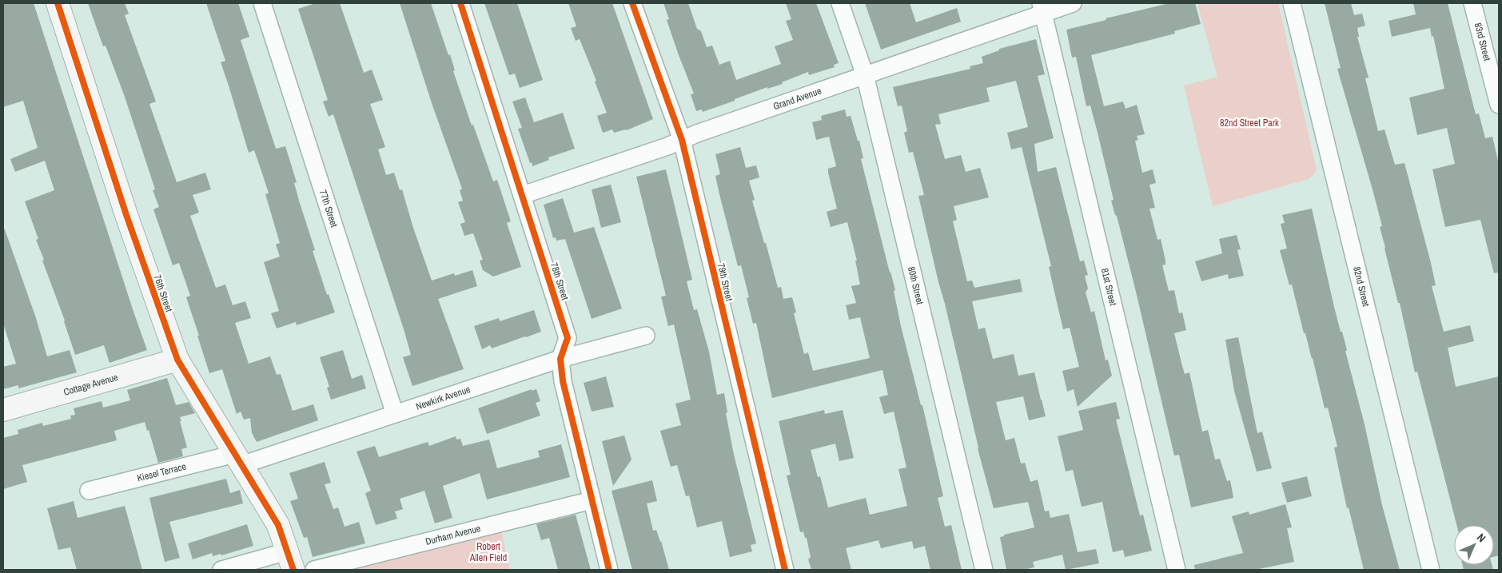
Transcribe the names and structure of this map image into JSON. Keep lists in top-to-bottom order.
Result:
{
  "streets": {
    "street": [
      "83rd Street",
      "Grand Avenue",
      "77th Street",
      "78th Street",
      "79th Street",
      "80th Street",
      "81st Street",
      "82nd Street",
      "76th Street",
      "Cottage Avenue",
      "Newkirk Avenue",
      "Kiesel Terrace",
      "Durham Avenue"
    ]
  },
  "crossings": [
    ["Grand Avenue", "78th Street"],
    ["Grand Avenue", "79th Street"],
    ["Grand Avenue", "80th Street"],
    ["Grand Avenue", "81st Street"],
    ["77th Street", "Newkirk Avenue"],
    ["78th Street", "Newkirk Avenue"],
    ["78th Street", "Durham Avenue"],
    ["76th Street", "Cottage Avenue"],
    ["76th Street", "Newkirk Avenue"],
    ["76th Street", "Kiesel Terrace"],
    ["Newkirk Avenue", "Kiesel Terrace"]
  ],
  "parks": ["82nd Street Park", "Robert Allen Field"],
  "north": "top right"
}
